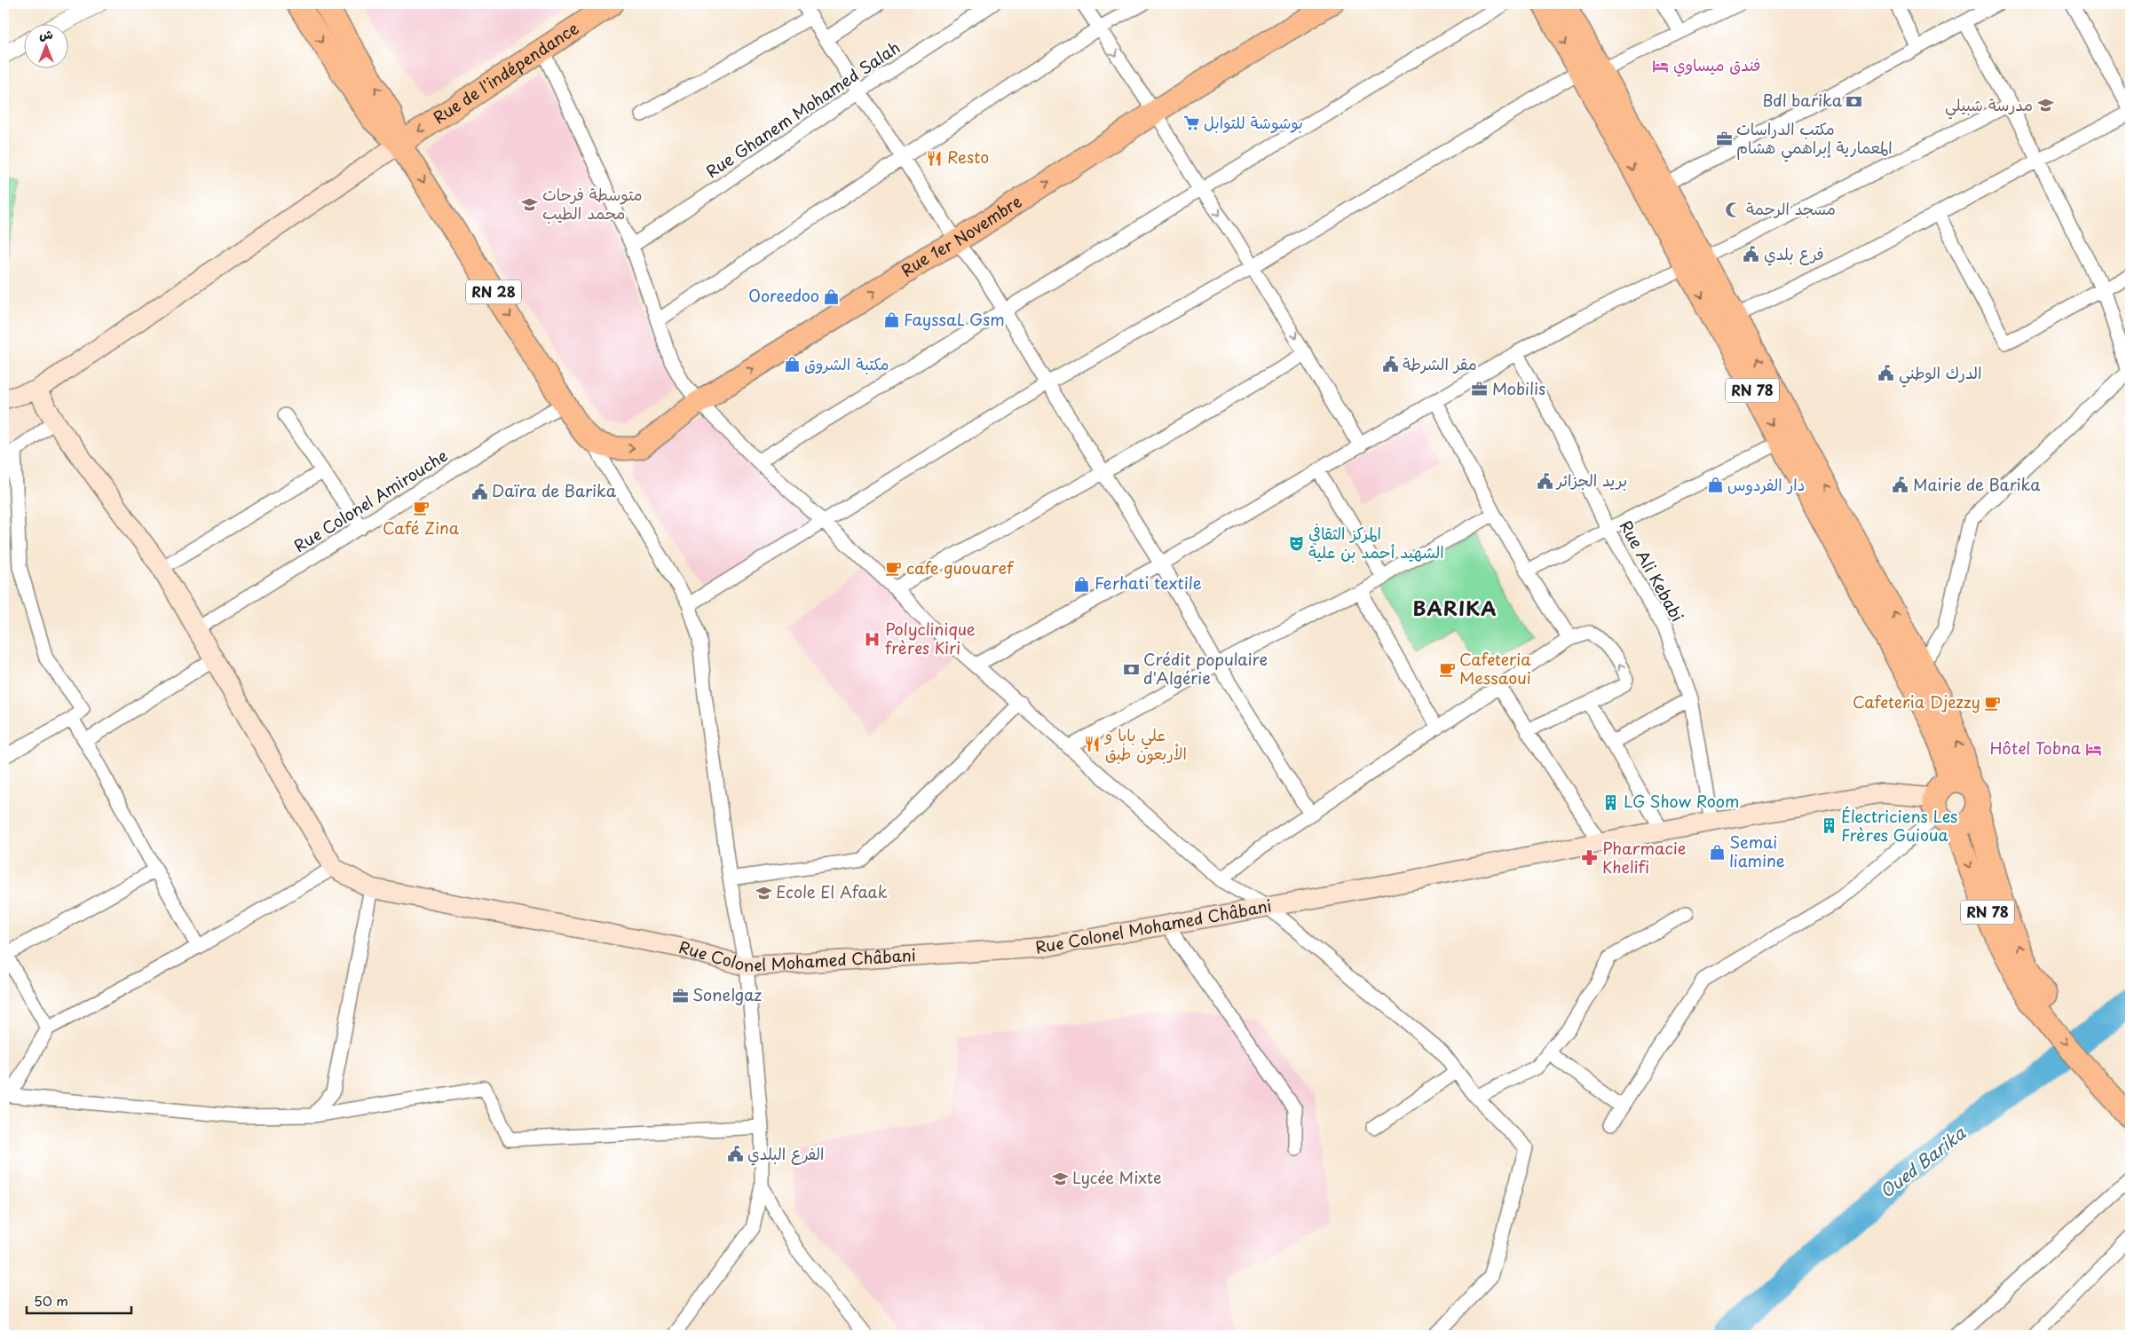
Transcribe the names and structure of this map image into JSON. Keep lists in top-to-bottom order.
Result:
{
  "streets": {
    "main road": [
      "Rue de l'indépendance",
      "Rue 1er Novembre",
      "RN 28",
      "RN 78",
      "Rue Colonel Mohamed Châbani"
    ],
    "street": ["Rue Ghanem Mohamed Salah", "Rue Colonel Amirouche", "Rue Ali Kebabi"]
  },
  "crossings": [
    ["Rue de l'indépendance", "RN 28"],
    ["Rue 1er Novembre", "RN 28"],
    ["RN 28", "Rue Colonel Amirouche"],
    ["RN 78", "Rue Colonel Mohamed Châbani"],
    ["Rue Ali Kebabi", "Rue Colonel Mohamed Châbani"]
  ],
  "one_way": ["Rue de l'indépendance", "Rue 1er Novembre"],
  "districts": ["BARIKA"],
  "water": ["Oued Barika"],
  "places": {
    "hotel": ["فندق ميساوي", "Hôtel Tobna"],
    "bank": ["Bdl barika", "Crédit populaire d'Algérie"],
    "school or university": [
      "مدرسة شبيلي",
      "متوسطة فرحات محمد الطيب",
      "Ecole El Afaak",
      "Lycée Mixte"
    ],
    "supermarket": ["بوشوشة للتوابل"],
    "office": ["مكتب الدراسات المعمارية إبراهمي هشام", "Mobilis", "Sonelgaz"],
    "restaurant": ["Resto", "علي بابا و الأربعون طبق"],
    "mosque": ["مسجد الرحمة"],
    "public building": [
      "فرع بلدي",
      "مقر الشرطة",
      "الدرك الوطني",
      "بريد الجزائر",
      "Mairie de Barika",
      "Daïra de Barika",
      "الفرع البلدي"
    ],
    "shop": [
      "Ooreedoo",
      "FayssaL Gsm",
      "مكتبة الشروق",
      "دار الفردوس",
      "Ferhati textile",
      "Semai liamine"
    ],
    "cafe": [
      "Café Zina",
      "cafe guouaref",
      "Cafeteria Messaoui",
      "Cafeteria Djezzy"
    ],
    "theatre": ["المركز الثقافي الشهيد أحمد بن علية"],
    "hospital": ["Polyclinique frères Kiri"],
    "building": ["LG Show Room", "Électriciens Les Frères Guioua"],
    "pharmacy": ["Pharmacie Khelifi"]
  },
  "scale_bar": "50 m",
  "north": "top"
}
